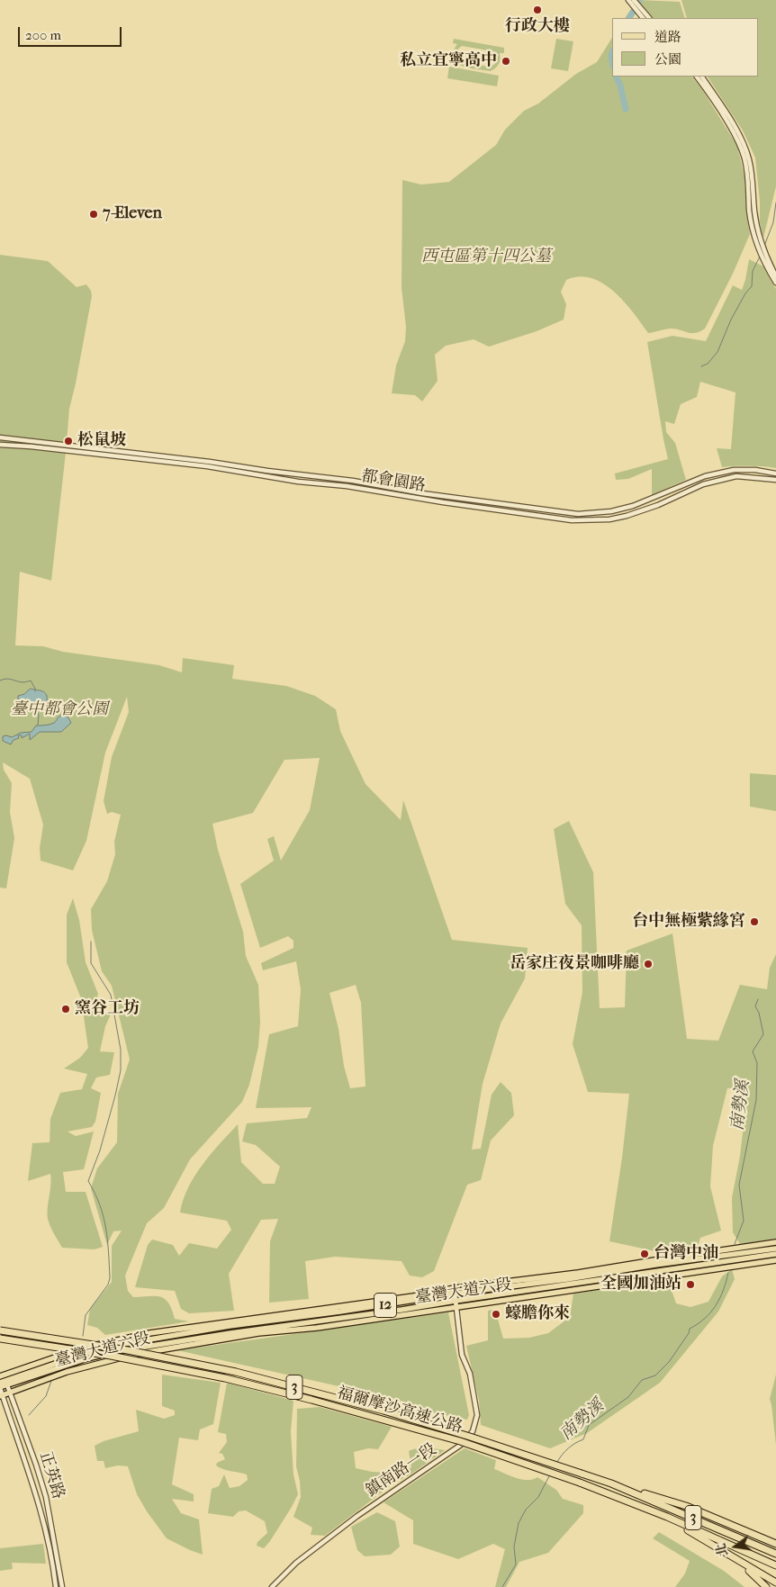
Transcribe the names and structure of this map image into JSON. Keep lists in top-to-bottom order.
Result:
{
  "streets": {
    "highway": ["3", "福爾摩沙高速公路"],
    "main road": ["臺灣大道六段", "12"],
    "street": ["都會園路", "鎮南路一段", "正英路"]
  },
  "crossings": [
    ["臺灣大道六段", "鎮南路一段"],
    ["臺灣大道六段", "正英路"]
  ],
  "water": ["南勢溪"],
  "parks": ["西屯區第十四公墓", "臺中都會公園"],
  "places": [
    "行政大樓",
    "私立宜寧高中",
    "7-Eleven",
    "松鼠坡",
    "台中無極紫緣宮",
    "岳家庄夜景咖啡廳",
    "窯谷工坊",
    "台灣中油",
    "全國加油站",
    "蠔膽你來"
  ],
  "legend": ["道路", "公園"],
  "scale_bar": "200 m",
  "north": "left"
}
